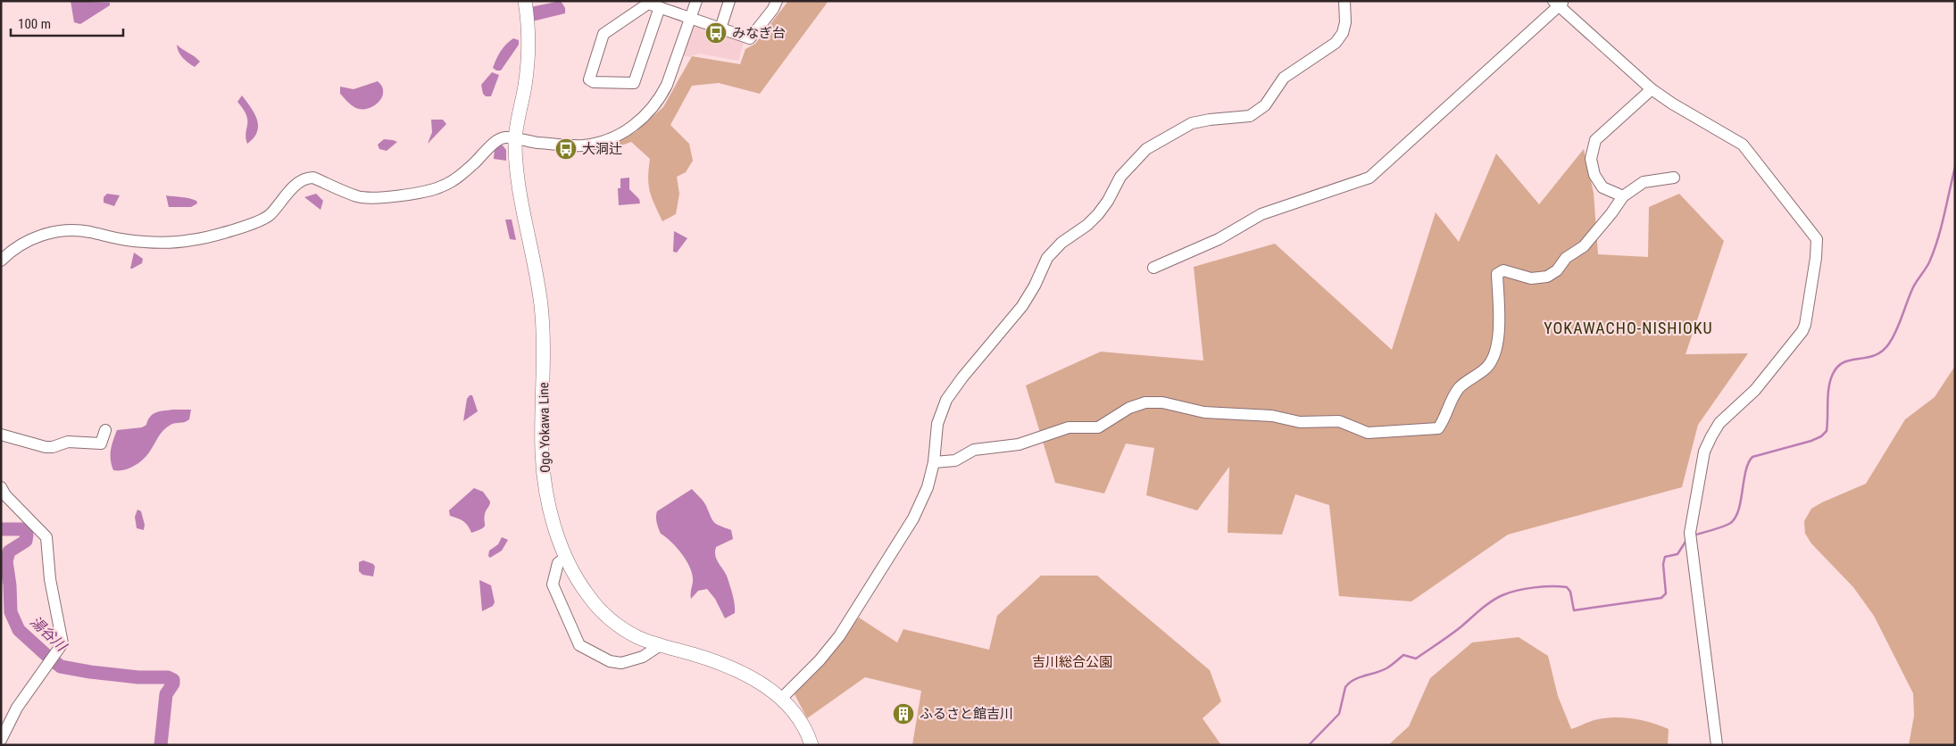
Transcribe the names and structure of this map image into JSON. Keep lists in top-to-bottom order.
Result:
{
  "streets": {
    "main road": ["Ogo Yokawa Line"]
  },
  "districts": ["YOKAWACHO-NISHIOKU"],
  "water": ["湯谷川"],
  "parks": ["吉川総合公園"],
  "places": {
    "bus stop": ["みなぎ台", "大洞辻"],
    "building": ["ふるさと館吉川"]
  },
  "scale_bar": "100 m"
}
